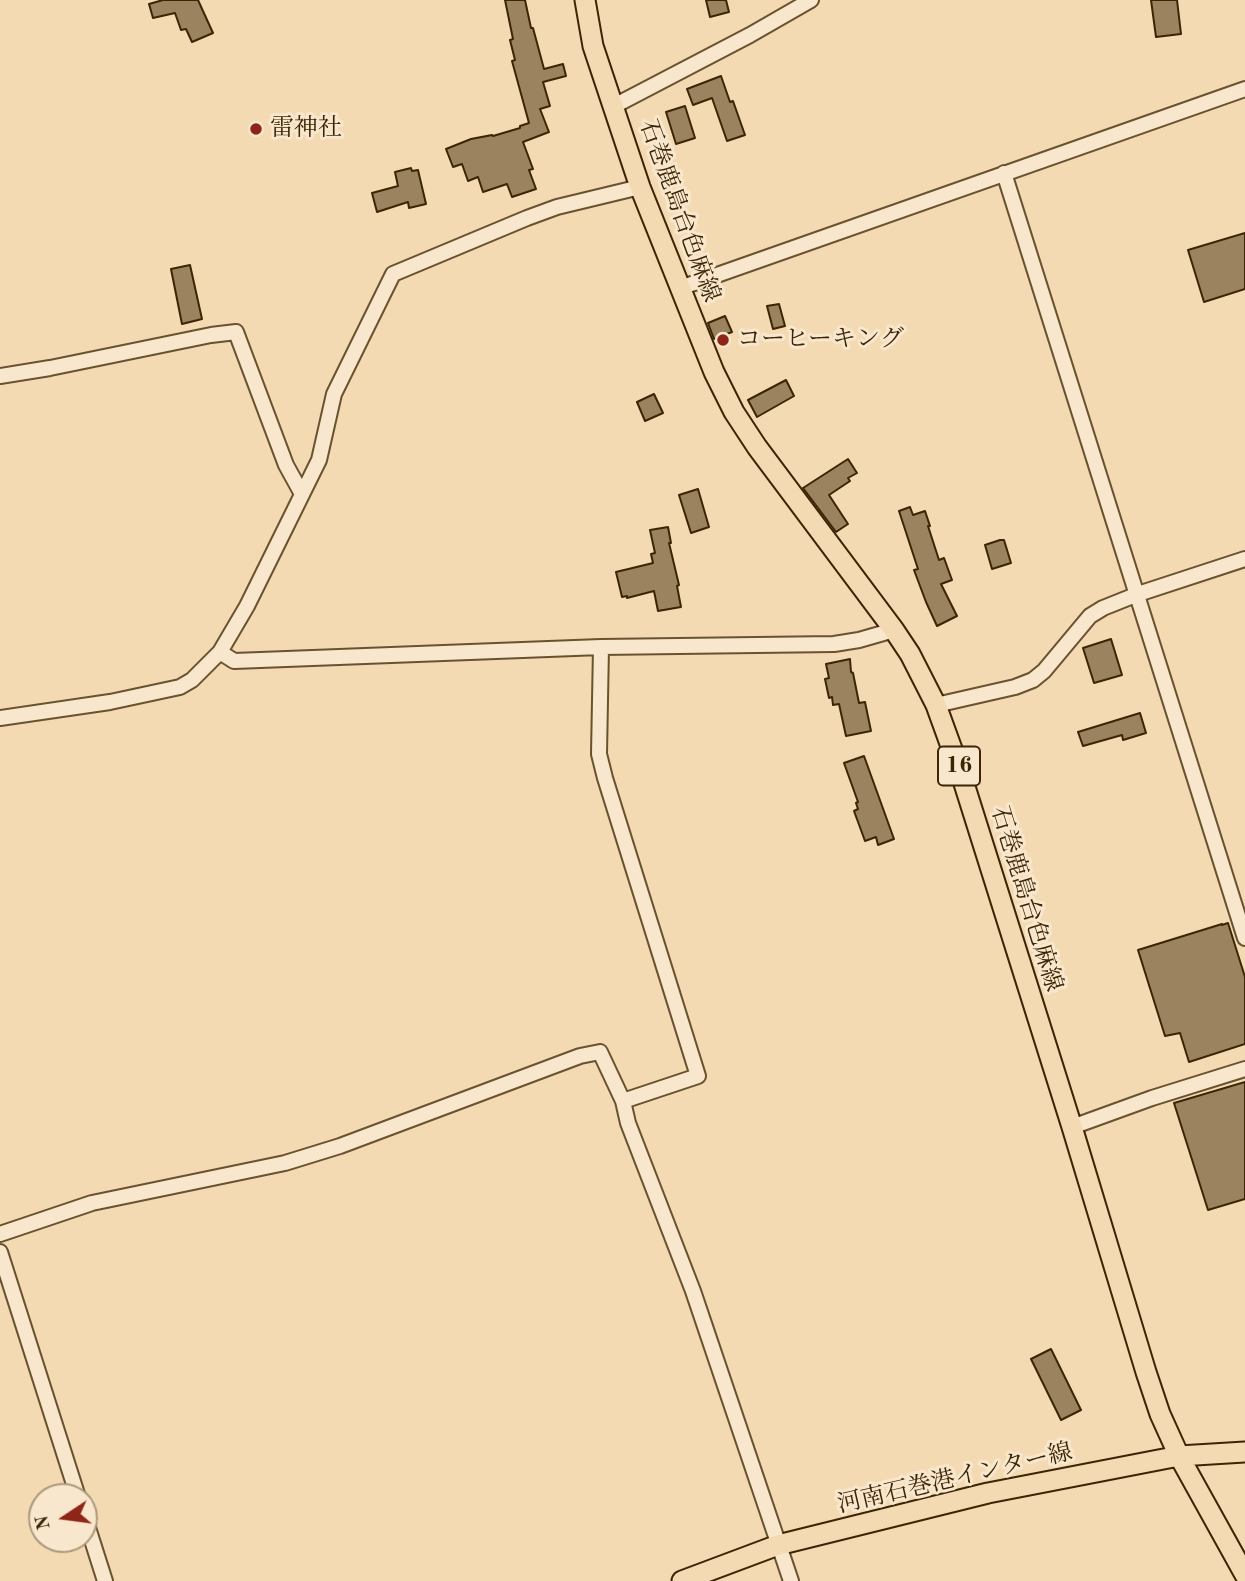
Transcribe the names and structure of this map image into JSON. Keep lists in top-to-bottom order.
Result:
{
  "streets": {
    "main road": ["石巻鹿島台色麻線", "16", "河南石巻港インター線"]
  },
  "crossings": [
    ["石巻鹿島台色麻線", "河南石巻港インター線"]
  ],
  "places": ["雷神社", "コーヒーキング"],
  "north": "left"
}
